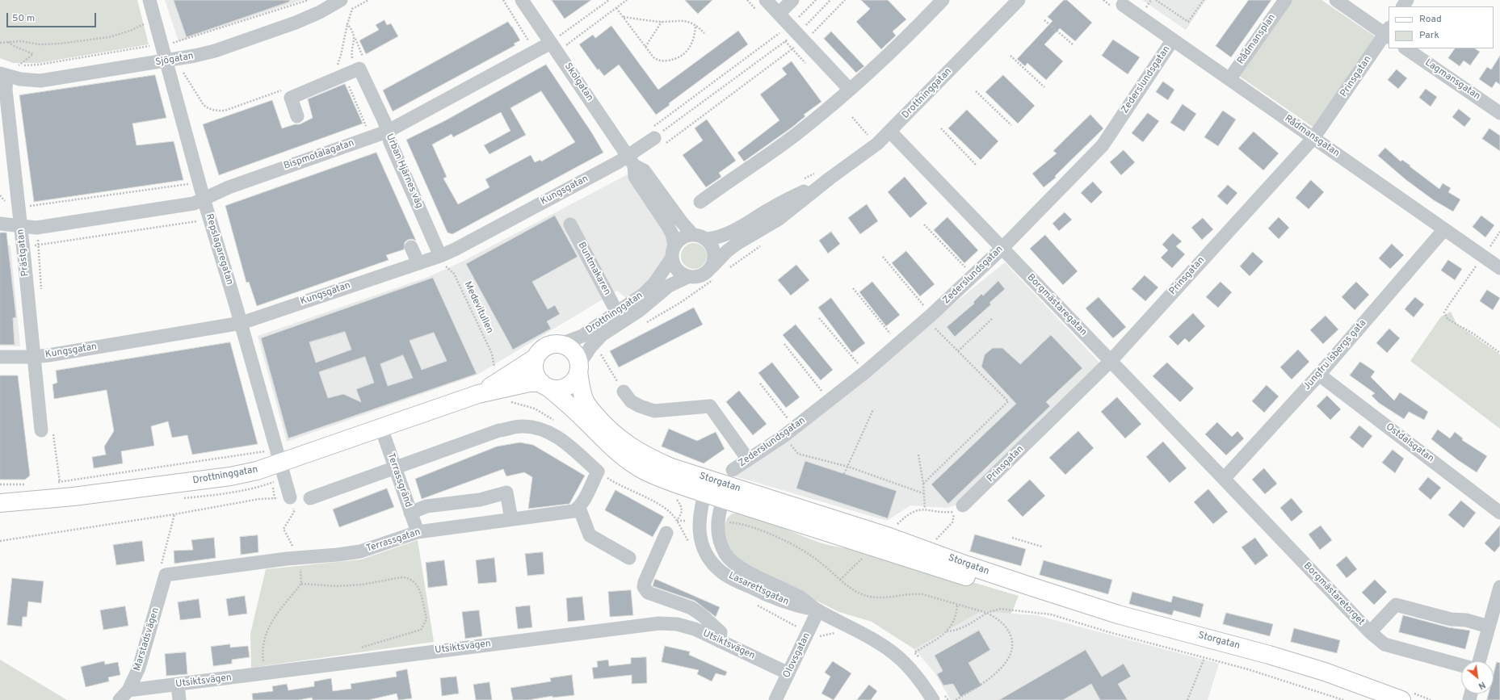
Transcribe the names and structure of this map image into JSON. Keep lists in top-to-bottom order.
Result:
{
  "streets": {
    "main road": ["Drottninggatan", "Storgatan"],
    "street": [
      "Rådmansplan",
      "Sjögatan",
      "Prinsgatan",
      "Zederslundsgatan",
      "Lagmansgatan",
      "Skolgatan",
      "Rådmansgatan",
      "Bispmotalagatan",
      "Urban Hjärnes väg",
      "Kungsgatan",
      "Repslagaregatan",
      "Prästgatan",
      "Buntmakaren",
      "Borgmästaregatan",
      "Jungfru Isbergs gata",
      "Ostdalsgatan",
      "Terrassgränd",
      "Terrassgatan",
      "Lasarettsgatan",
      "Borgmästaretorget",
      "Marstadsvägen",
      "Utsiktsvägen",
      "Olovsgatan"
    ],
    "path": ["Medevitullen"]
  },
  "crossings": [
    ["Rådmansplan", "Rådmansgatan"],
    ["Sjögatan", "Repslagaregatan"],
    ["Sjögatan", "Prästgatan"],
    ["Prinsgatan", "Rådmansgatan"],
    ["Prinsgatan", "Borgmästaregatan"],
    ["Zederslundsgatan", "Rådmansgatan"],
    ["Zederslundsgatan", "Borgmästaregatan"],
    ["Zederslundsgatan", "Storgatan"],
    ["Zederslundsgatan", "Lasarettsgatan"],
    ["Skolgatan", "Drottninggatan"],
    ["Skolgatan", "Bispmotalagatan"],
    ["Skolgatan", "Kungsgatan"],
    ["Drottninggatan", "Repslagaregatan"],
    ["Drottninggatan", "Buntmakaren"],
    ["Drottninggatan", "Borgmästaregatan"],
    ["Drottninggatan", "Terrassgränd"],
    ["Drottninggatan", "Storgatan"],
    ["Rådmansgatan", "Jungfru Isbergs gata"],
    ["Bispmotalagatan", "Urban Hjärnes väg"],
    ["Bispmotalagatan", "Repslagaregatan"],
    ["Bispmotalagatan", "Prästgatan"],
    ["Urban Hjärnes väg", "Kungsgatan"],
    ["Urban Hjärnes väg", "Medevitullen"],
    ["Kungsgatan", "Repslagaregatan"],
    ["Kungsgatan", "Prästgatan"],
    ["Kungsgatan", "Medevitullen"],
    ["Borgmästaregatan", "Jungfru Isbergs gata"],
    ["Borgmästaregatan", "Borgmästaretorget"],
    ["Jungfru Isbergs gata", "Ostdalsgatan"],
    ["Jungfru Isbergs gata", "Borgmästaretorget"],
    ["Terrassgränd", "Terrassgatan"],
    ["Storgatan", "Lasarettsgatan"],
    ["Terrassgatan", "Marstadsvägen"],
    ["Lasarettsgatan", "Olovsgatan"],
    ["Marstadsvägen", "Utsiktsvägen"],
    ["Utsiktsvägen", "Olovsgatan"]
  ],
  "legend": ["Road", "Park"],
  "scale_bar": "50 m",
  "north": "bottom right"
}
